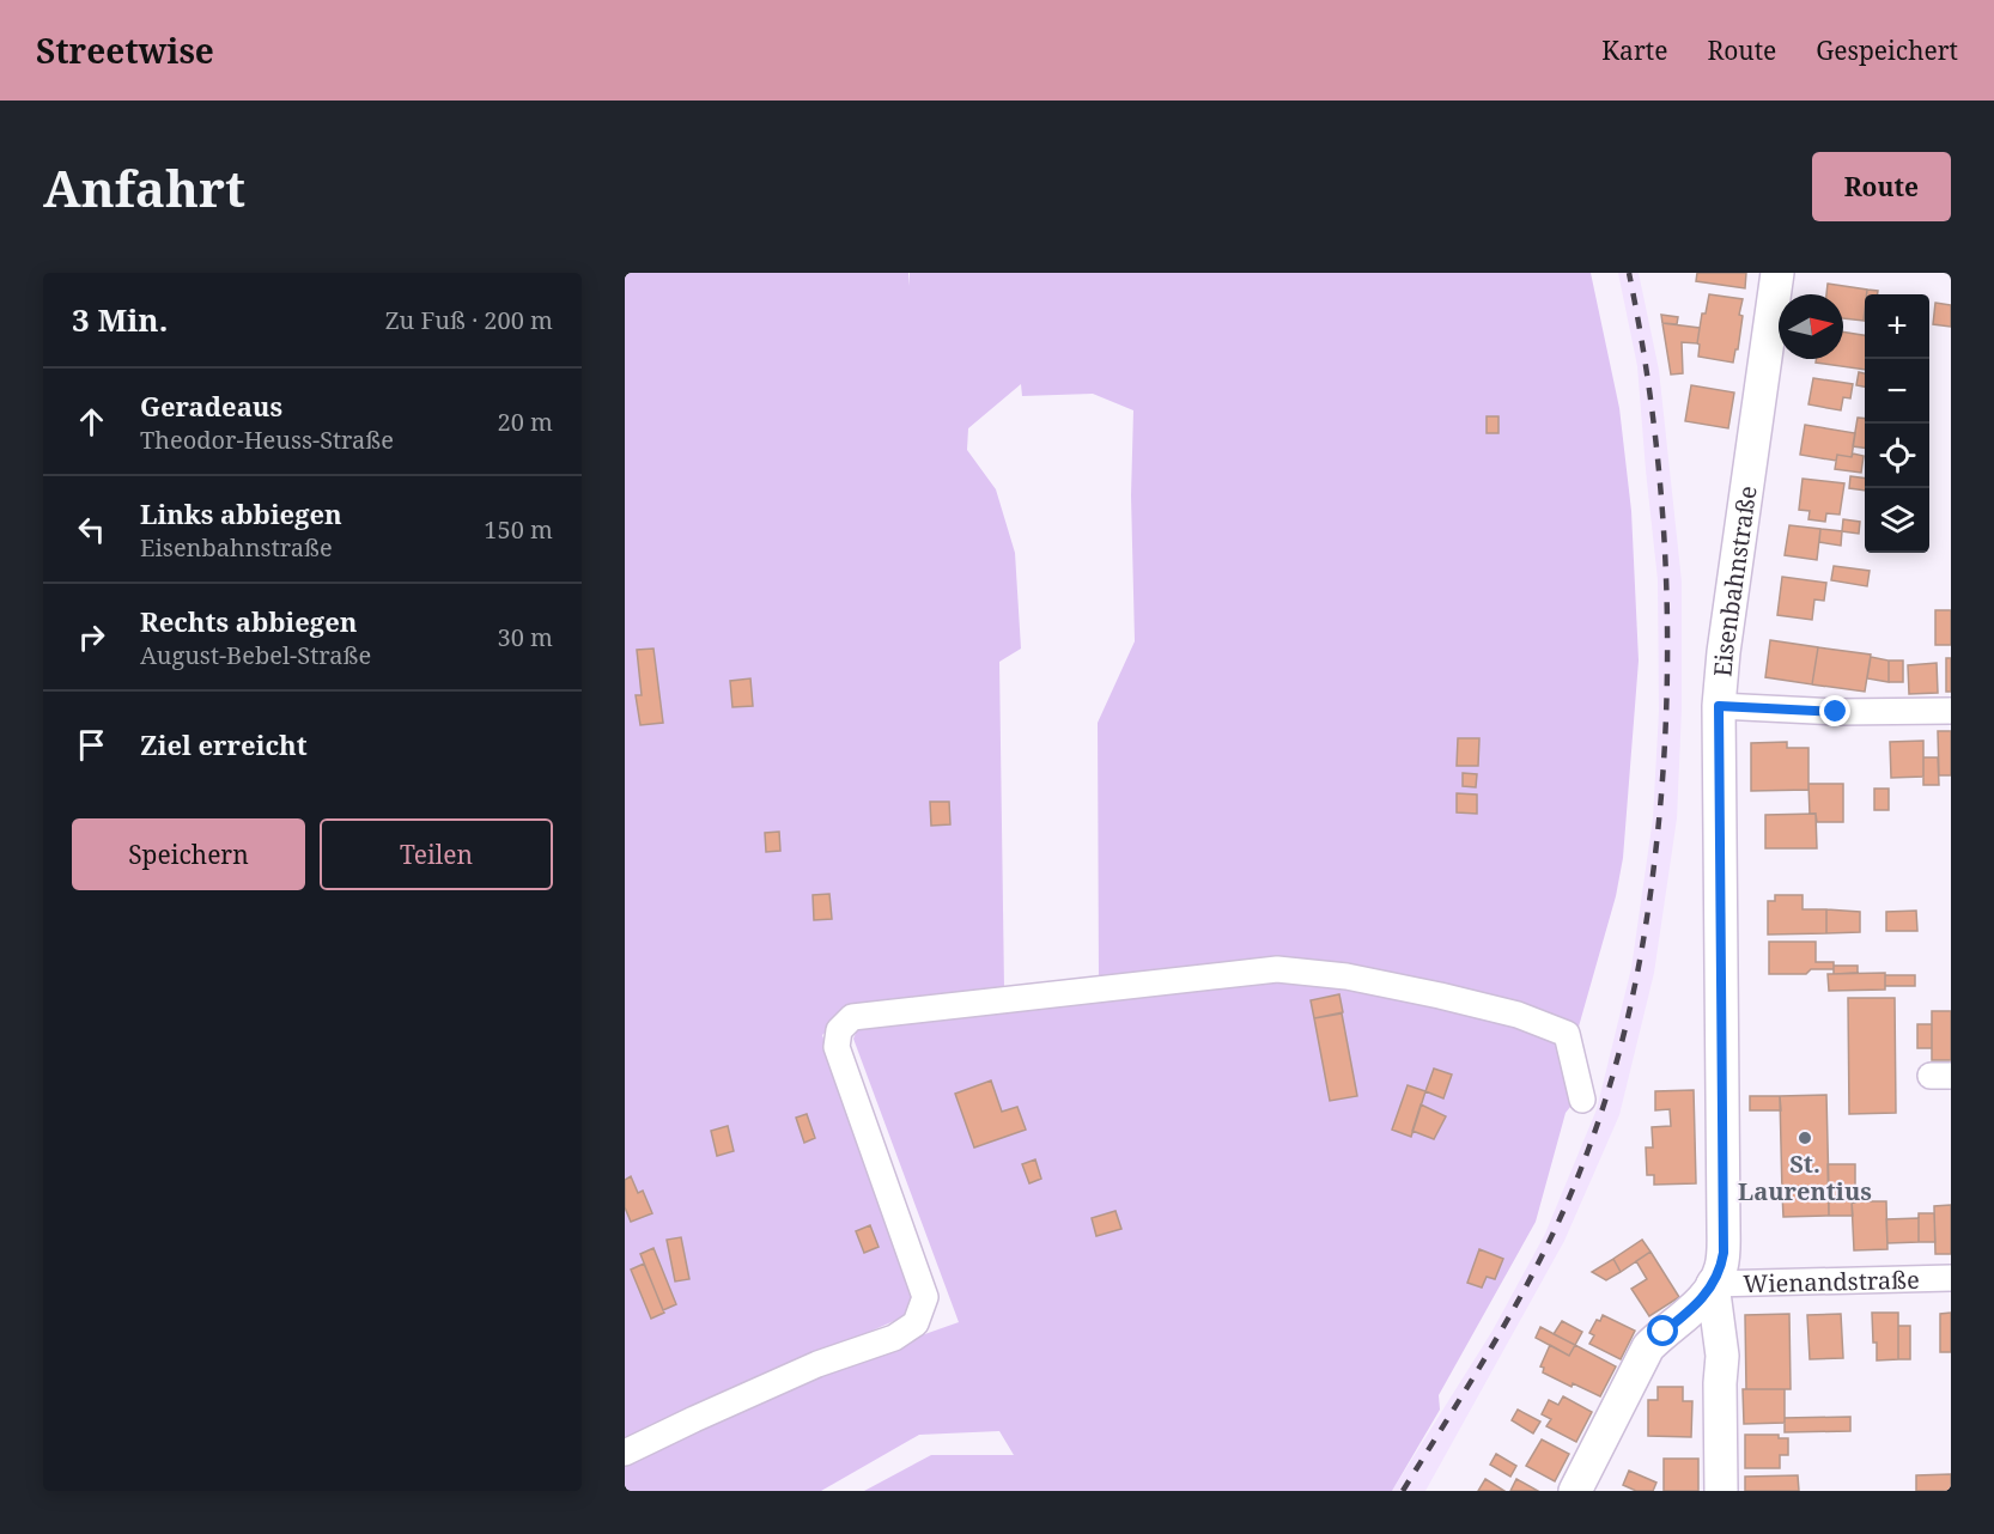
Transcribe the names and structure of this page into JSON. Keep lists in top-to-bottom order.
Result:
{
  "streets": {
    "main road": ["Eisenbahnstraße"],
    "street": ["Wienandstraße"]
  },
  "crossings": [
    ["Eisenbahnstraße", "Wienandstraße"]
  ],
  "places": ["St. Laurentius"],
  "north": "right",
  "page": {
    "header": "Streetwise",
    "nav": ["Karte", "Route", "Gespeichert"],
    "buttons": [
      "Route",
      ["Speichern", "Teilen"]
    ],
    "title": "Anfahrt",
    "heading": ["3 Min.", "Zu Fuß · 200 m"],
    "map_buttons": ["+", "−"],
    "list": [
      ["Geradeaus", "Theodor-Heuss-Straße", "20 m"],
      ["Links abbiegen", "Eisenbahnstraße", "150 m"],
      ["Rechts abbiegen", "August-Bebel-Straße", "30 m"],
      "Ziel erreicht"
    ]
  }
}
